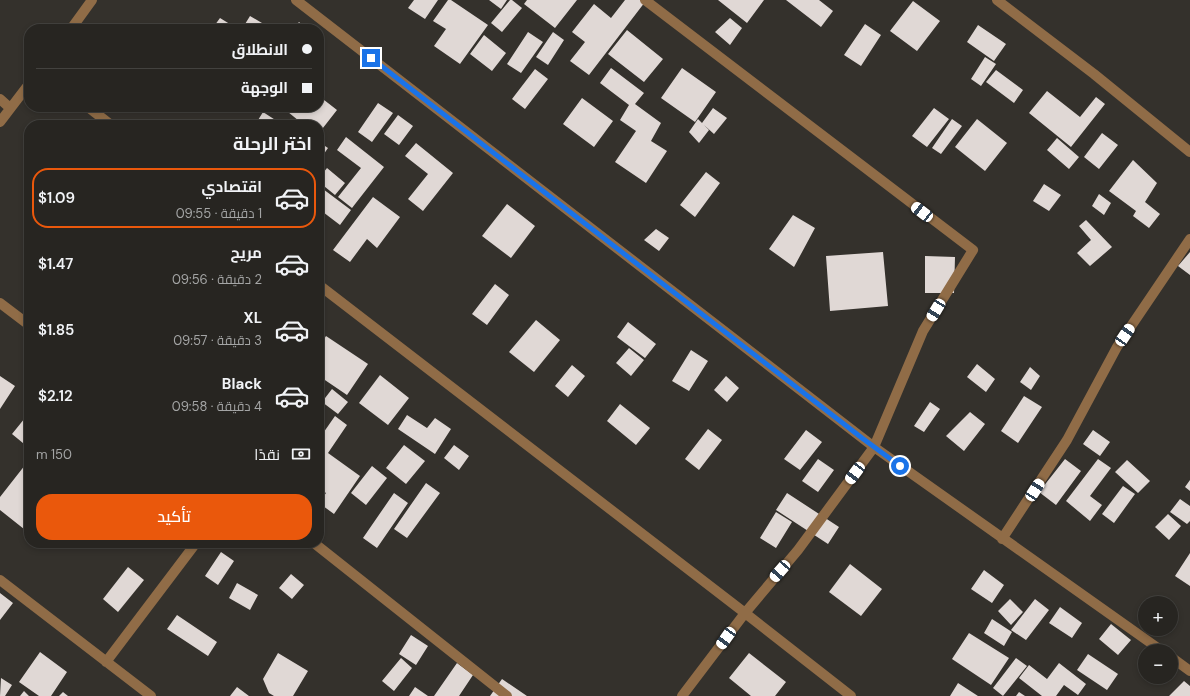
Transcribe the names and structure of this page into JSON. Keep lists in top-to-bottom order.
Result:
{
  "page": {
    "banner": ["الانطلاق", "الوجهة"],
    "heading": "اختر الرحلة",
    "list": [
      {
        "name": "اقتصادي",
        "note": "1 دقيقة · 09:55",
        "value": "$1.09"
      },
      {
        "name": "مريح",
        "note": "2 دقيقة · 09:56",
        "value": "$1.47"
      },
      {
        "name": "XL",
        "note": "3 دقيقة · 09:57",
        "value": "$1.85"
      },
      {
        "name": "Black",
        "note": "4 دقيقة · 09:58",
        "value": "$2.12"
      }
    ],
    "pay": ["نقدًا", "150 m"],
    "buttons": "تأكيد",
    "map_buttons": ["+", "−"]
  }
}
